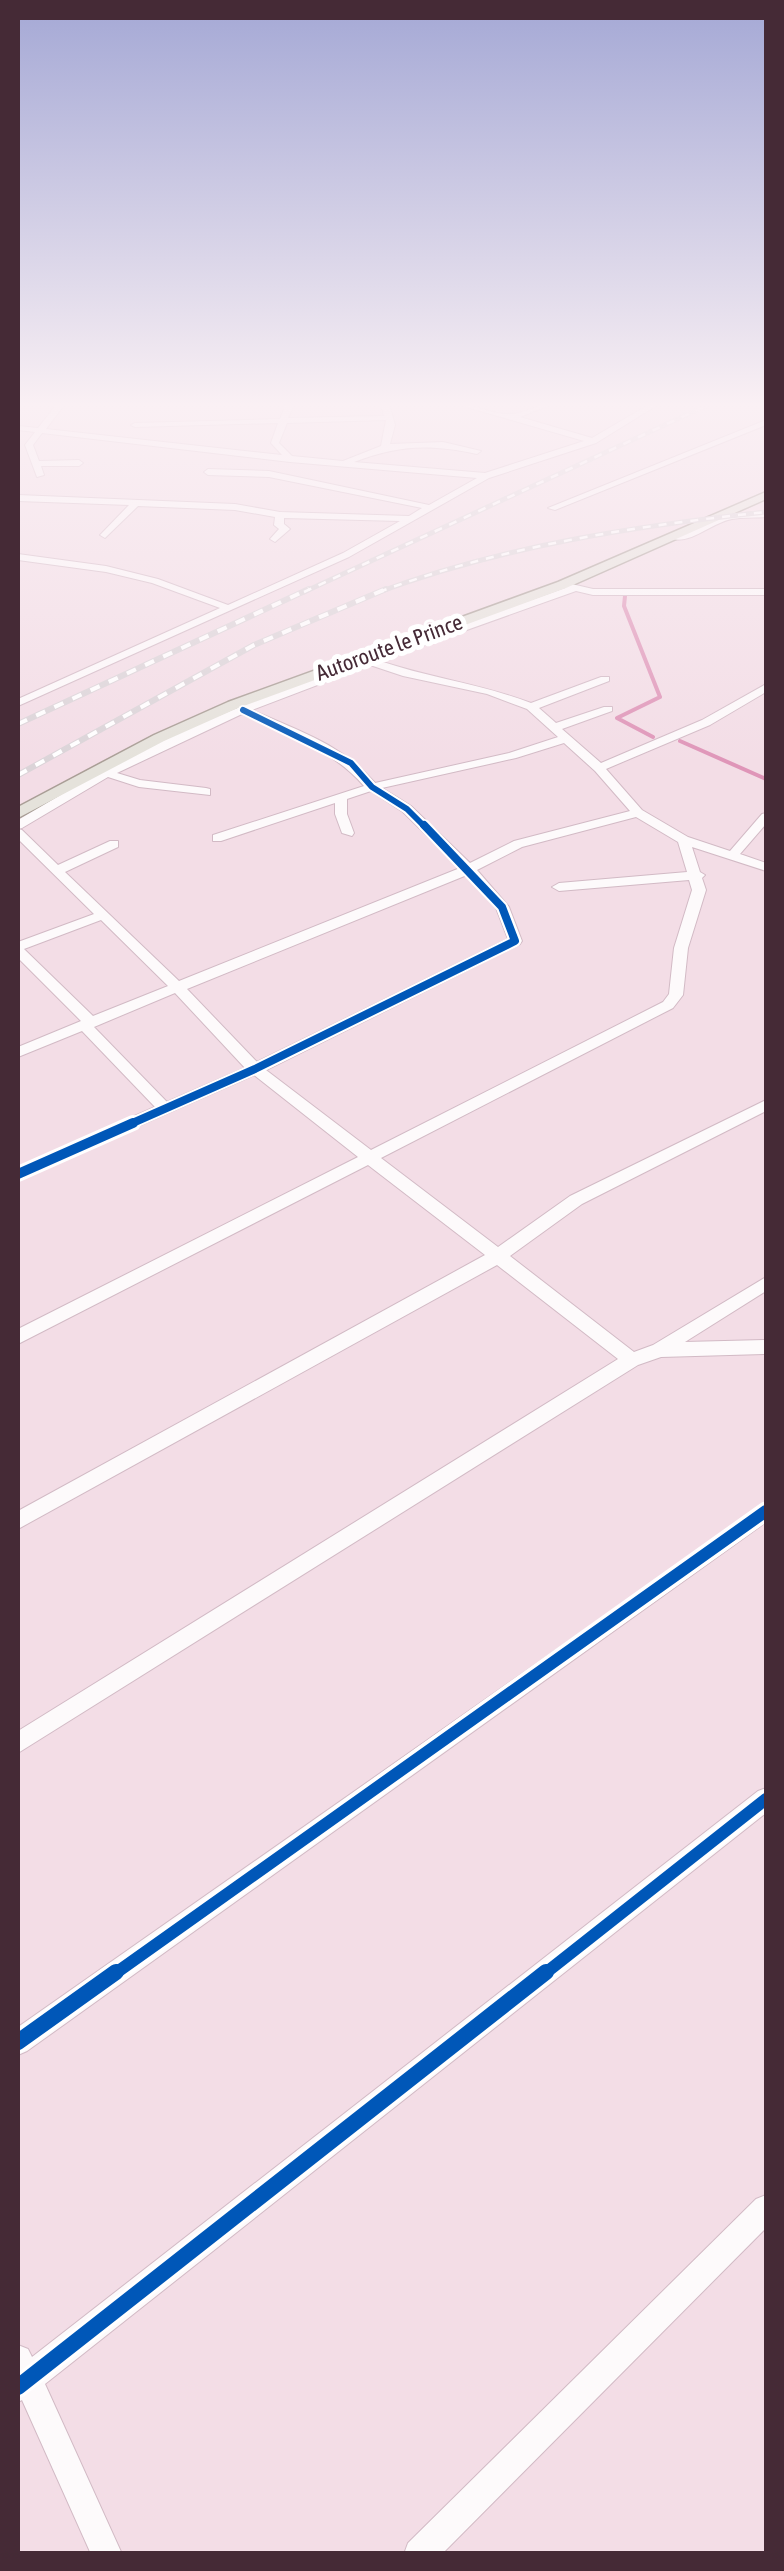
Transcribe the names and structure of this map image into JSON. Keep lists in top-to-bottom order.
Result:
{
  "streets": {
    "main road": ["Autoroute le Prince"]
  }
}
